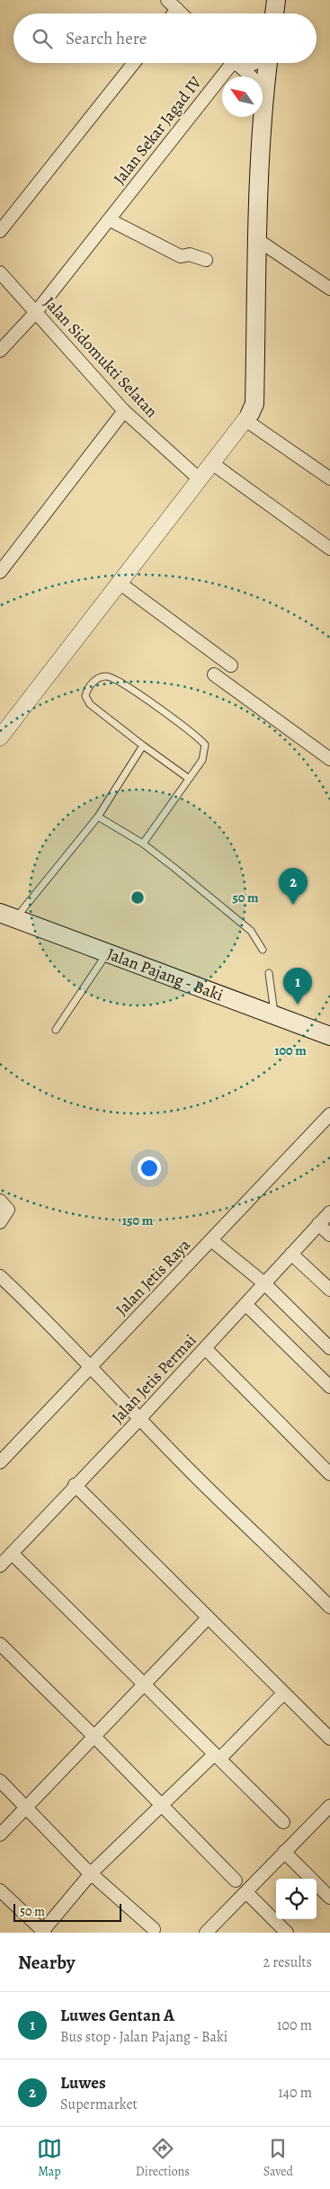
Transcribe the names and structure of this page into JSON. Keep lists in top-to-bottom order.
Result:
{
  "streets": {
    "main road": ["Jalan Pajang - Baki"],
    "street": [
      "Jalan Sekar Jagad IV",
      "Jalan Sidomukti Selatan",
      "Jalan Jetis Raya",
      "Jalan Jetis Permai"
    ]
  },
  "crossings": [
    ["Jalan Sekar Jagad IV", "Jalan Sidomukti Selatan"]
  ],
  "scale_bar": "50 m",
  "north": "top left",
  "page": {
    "search": "Search here",
    "pins": ["2", "1"],
    "scale": "50 m",
    "heading": ["Nearby", "2 results"],
    "list": [
      {
        "mark": "1",
        "name": "Luwes Gentan A",
        "note": "Bus stop · Jalan Pajang - Baki",
        "value": "100 m"
      },
      {
        "mark": "2",
        "name": "Luwes",
        "note": "Supermarket",
        "value": "140 m"
      }
    ],
    "nav": ["Map", "Directions", "Saved"]
  },
  "rings": ["50 m", "100 m", "150 m"]
}
